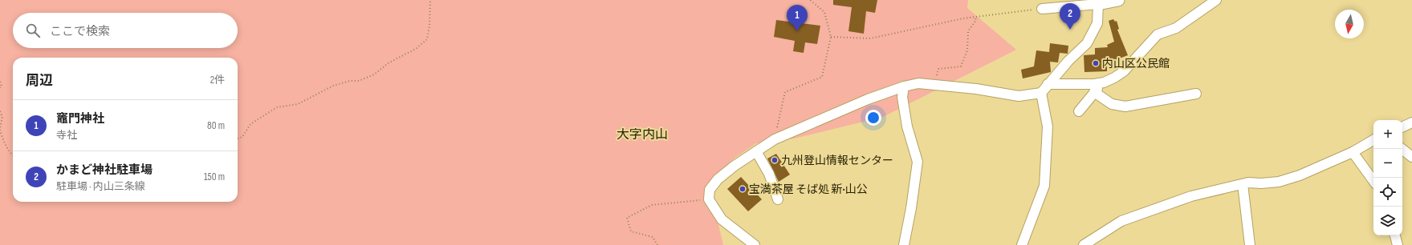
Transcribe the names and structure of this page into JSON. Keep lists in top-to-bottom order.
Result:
{
  "districts": ["大字内山"],
  "places": ["内山区公民館", "九州登山情報センター", "宝満茶屋 そば処 新•山公"],
  "north": "bottom",
  "page": {
    "pins": ["2", "1"],
    "search": "ここで検索",
    "heading": ["周辺", "2件"],
    "list": [
      {
        "mark": "1",
        "name": "竈門神社",
        "note": "寺社",
        "value": "80 m"
      },
      {
        "mark": "2",
        "name": "かまど神社駐車場",
        "note": "駐車場 · 内山三条線",
        "value": "150 m"
      }
    ],
    "map_buttons": ["+", "−"]
  }
}
